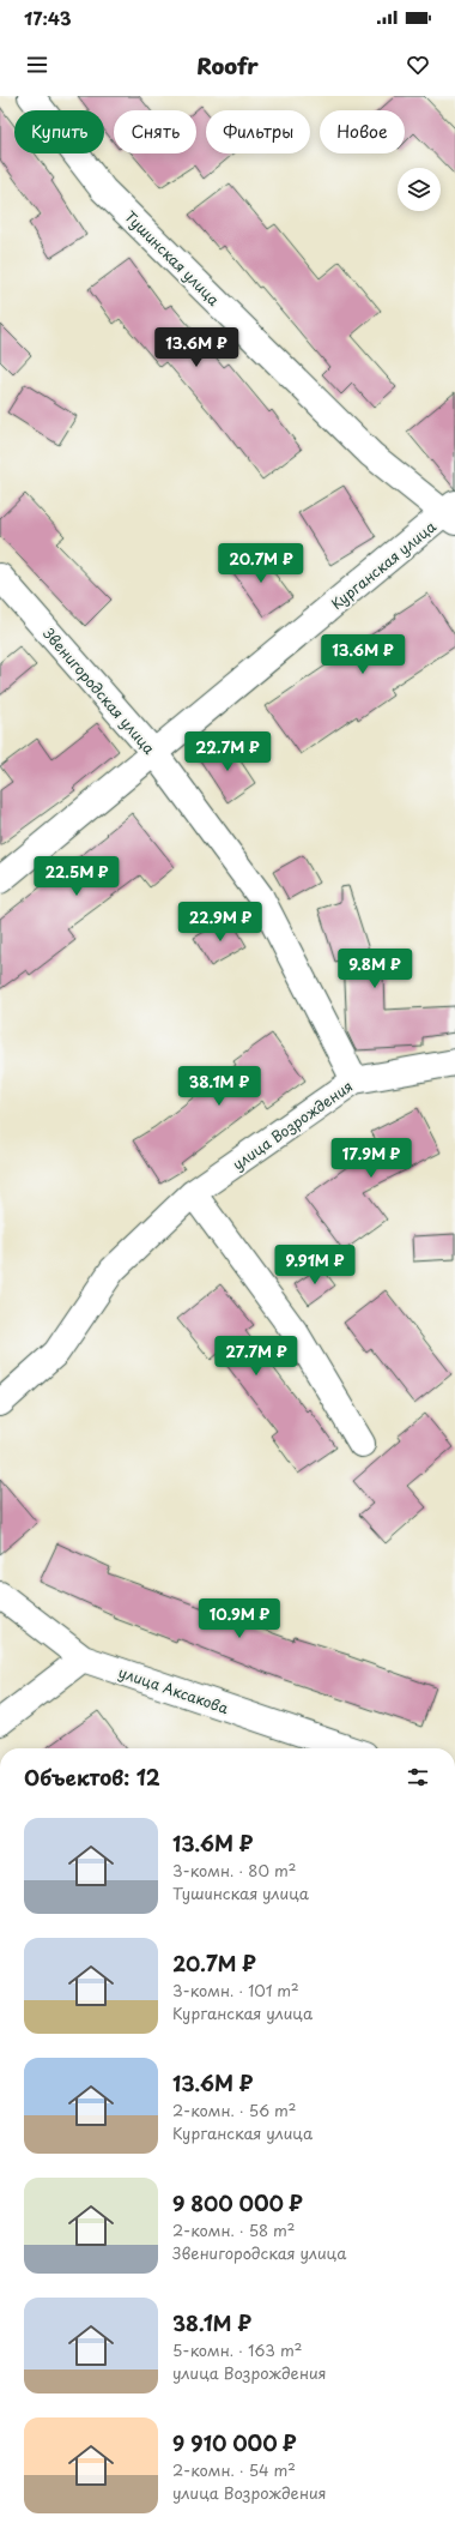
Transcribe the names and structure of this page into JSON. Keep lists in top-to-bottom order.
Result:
{
  "streets": {
    "street": [
      "Тушинская улица",
      "Курганская улица",
      "Звенигородская улица",
      "улица Возрождения",
      "улица Аксакова"
    ]
  },
  "crossings": [
    ["Тушинская улица", "Курганская улица"],
    ["Курганская улица", "Звенигородская улица"],
    ["Звенигородская улица", "улица Возрождения"]
  ],
  "page": {
    "status": "17:43",
    "header": "Roofr",
    "chip": [
      "Купить",
      "Снять",
      "Фильтры",
      "Новое"
    ],
    "price": [
      "13.6M ₽",
      "20.7M ₽",
      "13.6M ₽",
      "22.7M ₽",
      "22.5M ₽",
      "22.9M ₽",
      "9.8M ₽",
      "38.1M ₽",
      "17.9M ₽",
      "9.91M ₽",
      "27.7M ₽",
      "10.9M ₽"
    ],
    "heading": "Объектов: 12",
    "list": [
      {
        "name": "13.6M ₽",
        "note": "3-комн. · 80 m² · Тушинская улица"
      },
      {
        "name": "20.7M ₽",
        "note": "3-комн. · 101 m² · Курганская улица"
      },
      {
        "name": "13.6M ₽",
        "note": "2-комн. · 56 m² · Курганская улица"
      },
      {
        "name": "9 800 000 ₽",
        "note": "2-комн. · 58 m² · Звенигородская улица"
      },
      {
        "name": "38.1M ₽",
        "note": "5-комн. · 163 m² · улица Возрождения"
      },
      {
        "name": "9 910 000 ₽",
        "note": "2-комн. · 54 m² · улица Возрождения"
      }
    ]
  }
}
